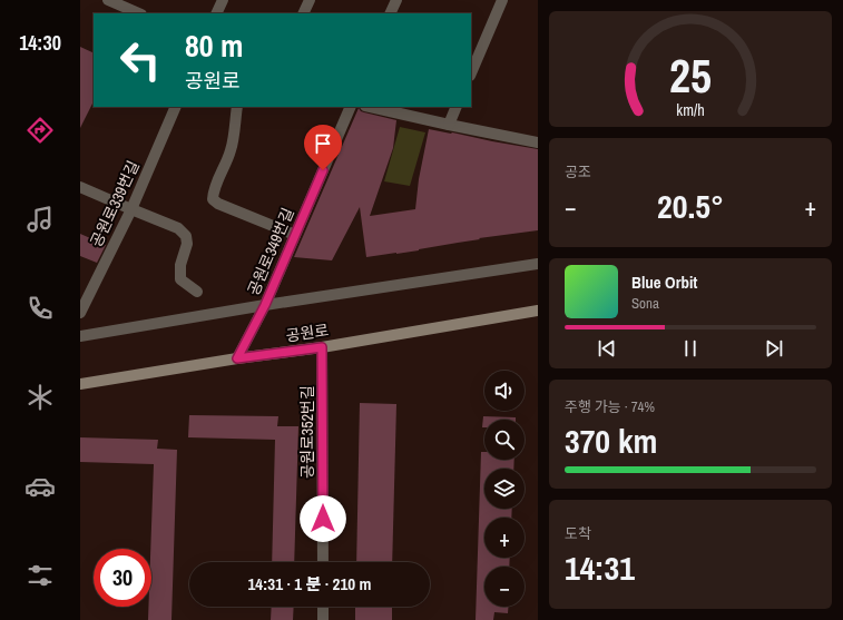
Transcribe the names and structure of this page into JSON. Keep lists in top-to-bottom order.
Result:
{
  "streets": {
    "main road": ["공원로"],
    "street": ["공원로339번길", "공원로349번길", "공원로352번길"]
  },
  "crossings": [
    ["공원로349번길", "공원로"],
    ["공원로", "공원로352번길"]
  ],
  "page": {
    "tabs": "14:30",
    "turn": ["80 m", "공원로"],
    "tile": [
      "공조",
      ["주행 가능 · 74%", "370 km"],
      ["도착", "14:31"]
    ],
    "heat": ["−", "20.5°", "+"],
    "song": ["Blue Orbit", "Sona"],
    "map_buttons": ["+", "−"],
    "limit": "30",
    "trip": "14:31 · 1 분 · 210 m",
    "gauge": ["25", "km/h"]
  }
}
